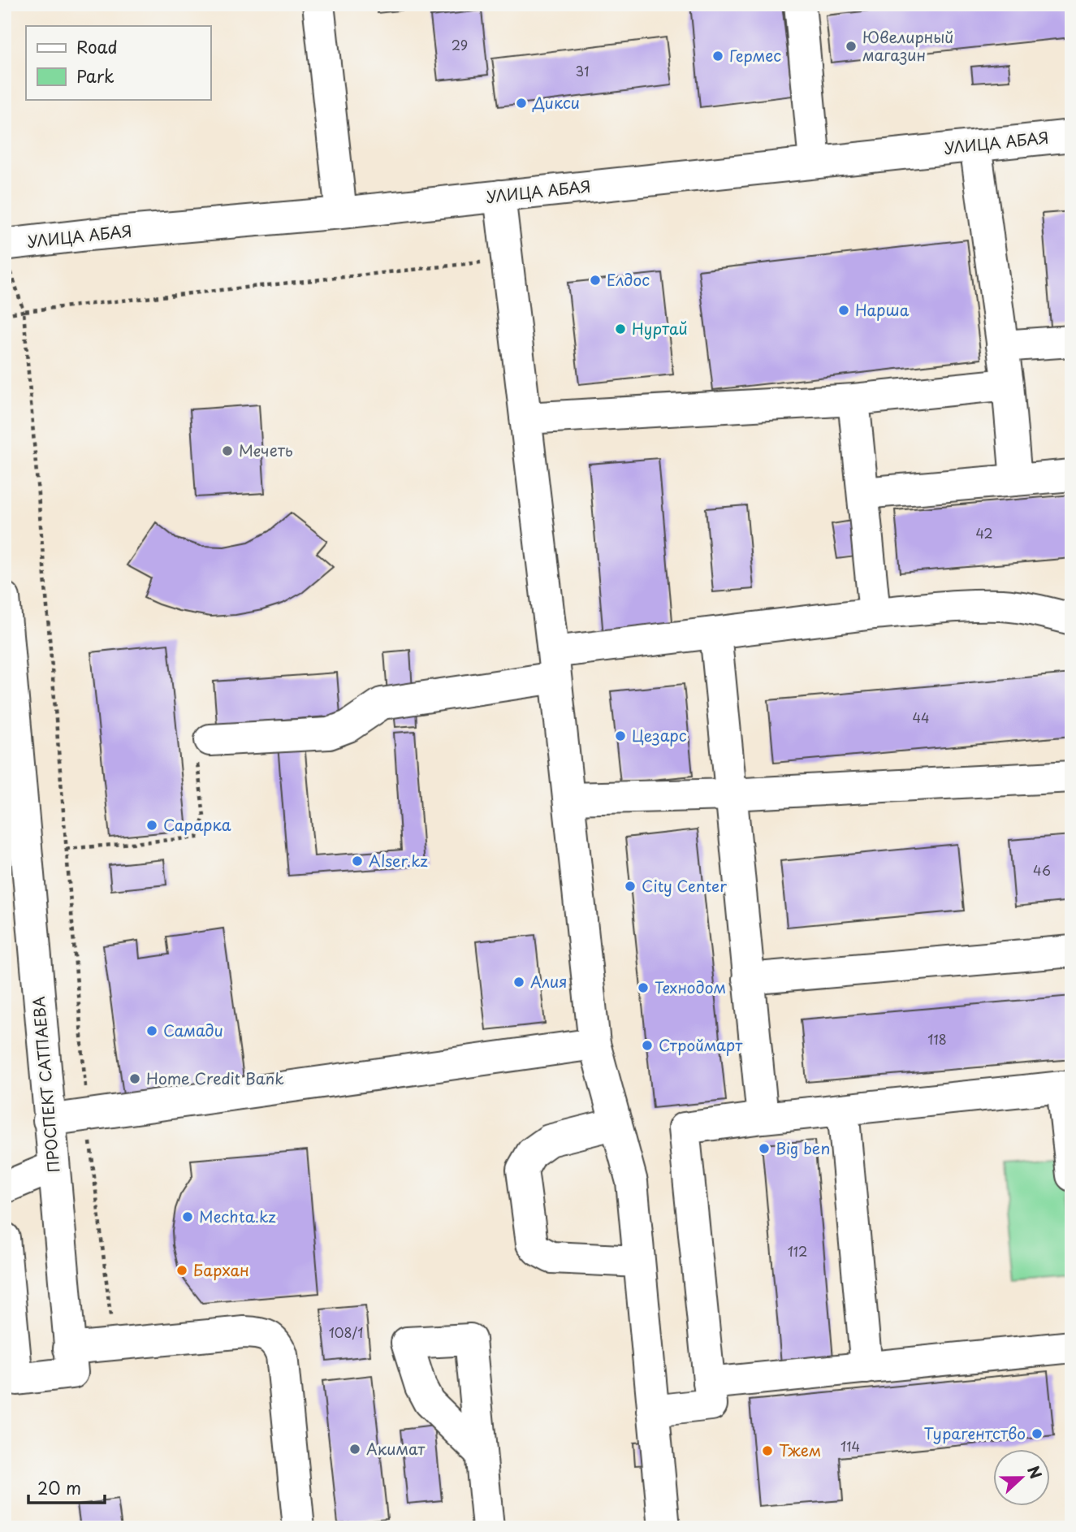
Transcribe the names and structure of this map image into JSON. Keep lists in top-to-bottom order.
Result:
{
  "streets": {
    "street": ["УЛИЦА АБАЯ", "ПРОСПЕКТ САТПАЕВА"]
  },
  "places": [
    "Ювелирный магазин",
    "Гермес",
    "Дикси",
    "Елдос",
    "Нарша",
    "Нуртай",
    "Мечеть",
    "Цезарс",
    "Сарарка",
    "Alser.kz",
    "City Center",
    "Алия",
    "Технодом",
    "Самади",
    "Строймарт",
    "Home Credit Bank",
    "Big ben",
    "Mechta.kz",
    "Бархан",
    "Турагентство",
    "Акимат",
    "Тжем"
  ],
  "house_numbers": [
    "29",
    "31",
    "42",
    "44",
    "46",
    "118",
    "112",
    "108/1",
    "114"
  ],
  "legend": ["Road", "Park"],
  "scale_bar": "20 m",
  "north": "right"
}
